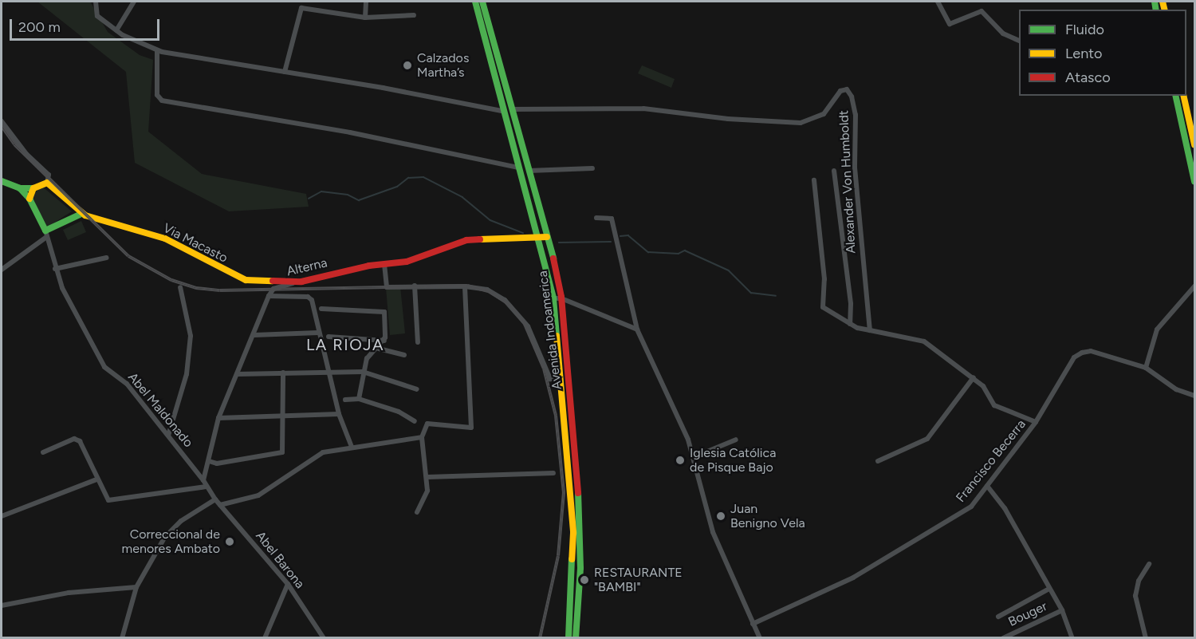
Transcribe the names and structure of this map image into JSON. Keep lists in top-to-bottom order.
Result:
{
  "streets": {
    "main road": ["Via Macasto", "Alterna", "Avenida Indoamerica"],
    "street": [
      "Alexander Von Humboldt",
      "Abel Maldonado",
      "Francisco Becerra",
      "Abel Barona",
      "Bouger"
    ]
  },
  "crossings": [
    ["Alexander Von Humboldt", "Avenida Indoamerica"],
    ["Via Macasto", "Alterna"],
    ["Alterna", "Avenida Indoamerica"],
    ["Abel Maldonado", "Abel Barona"]
  ],
  "districts": ["LA RIOJA"],
  "places": [
    "Calzados Martha’s",
    "Iglesia Católica de Pisque Bajo",
    "Juan Benigno Vela",
    "Correccional de menores Ambato",
    "RESTAURANTE \"BAMBI\""
  ],
  "legend": ["Fluido", "Lento", "Atasco"],
  "scale_bar": "200 m"
}
